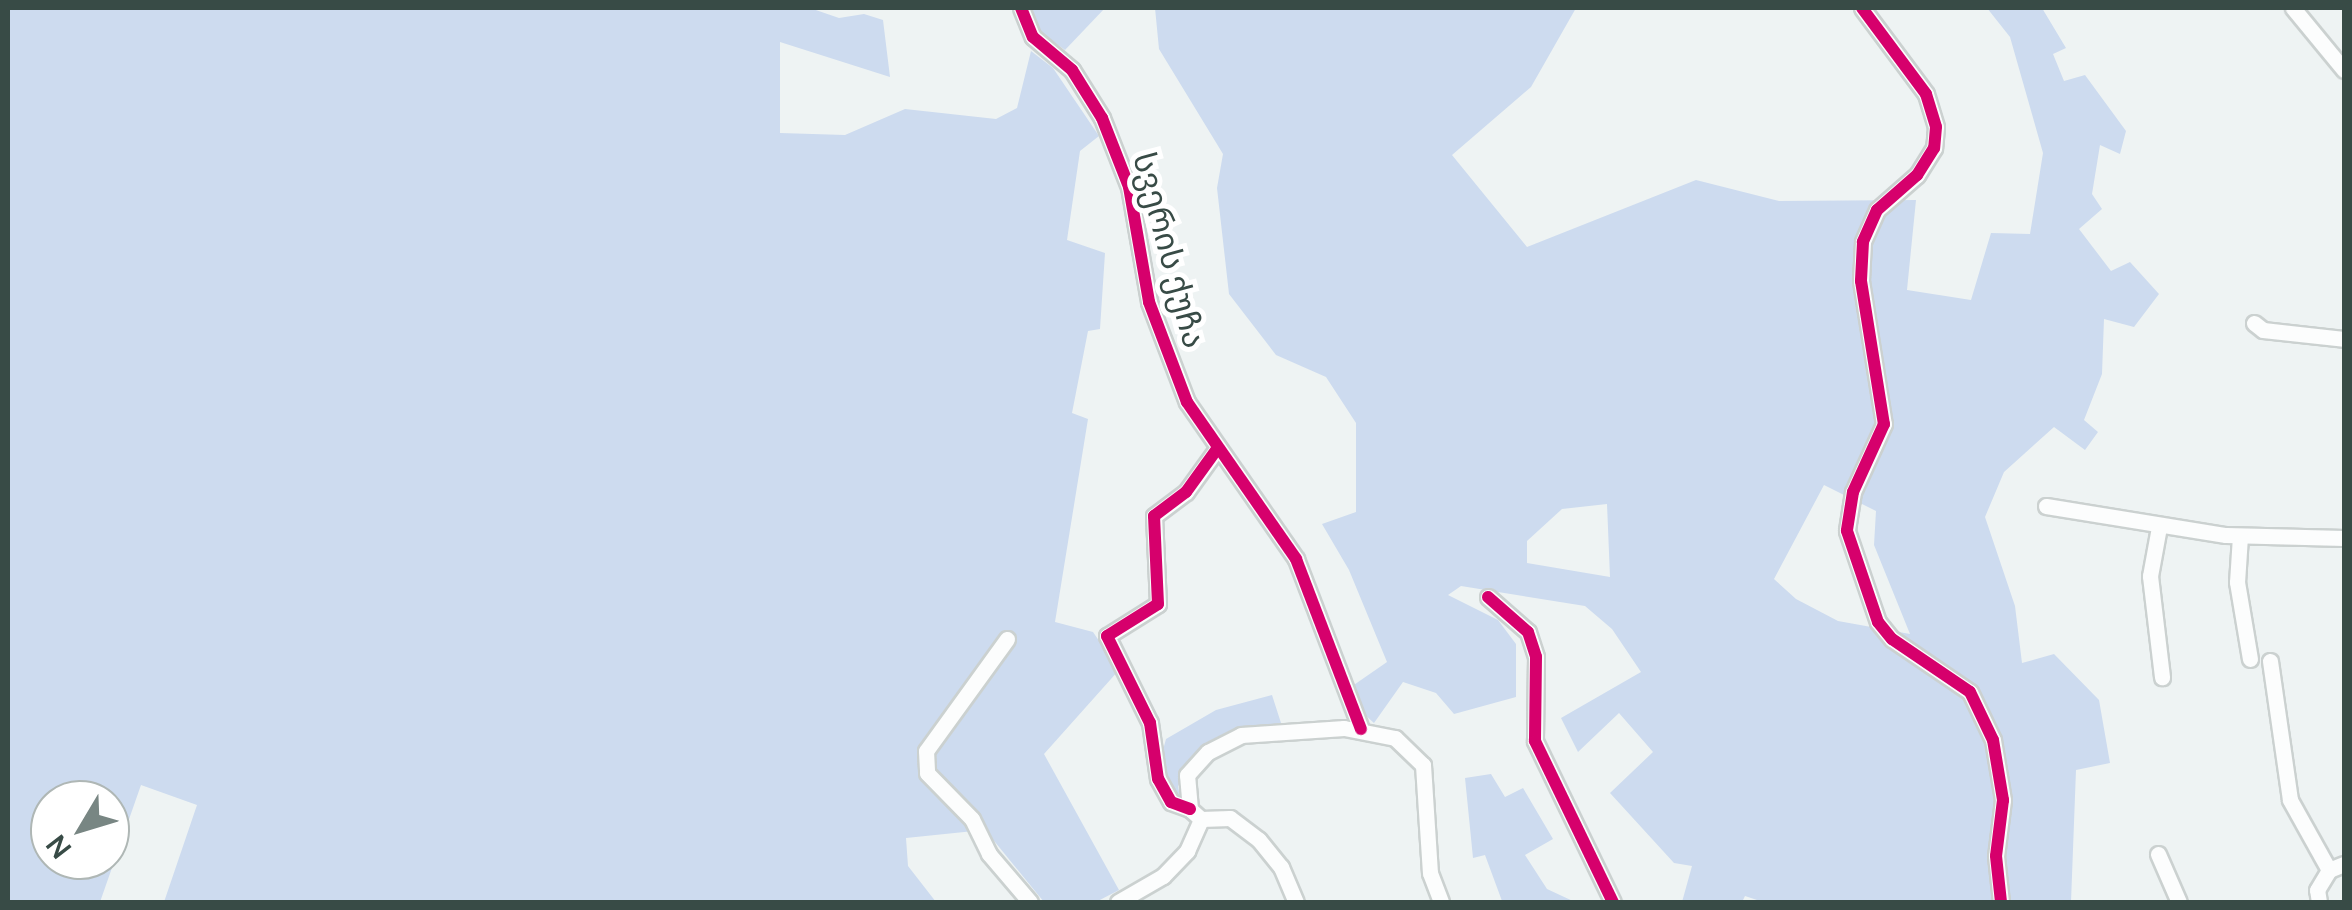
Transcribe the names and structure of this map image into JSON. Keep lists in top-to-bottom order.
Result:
{
  "streets": {
    "street": ["სვერის ქუჩა"]
  },
  "north": "bottom left"
}
